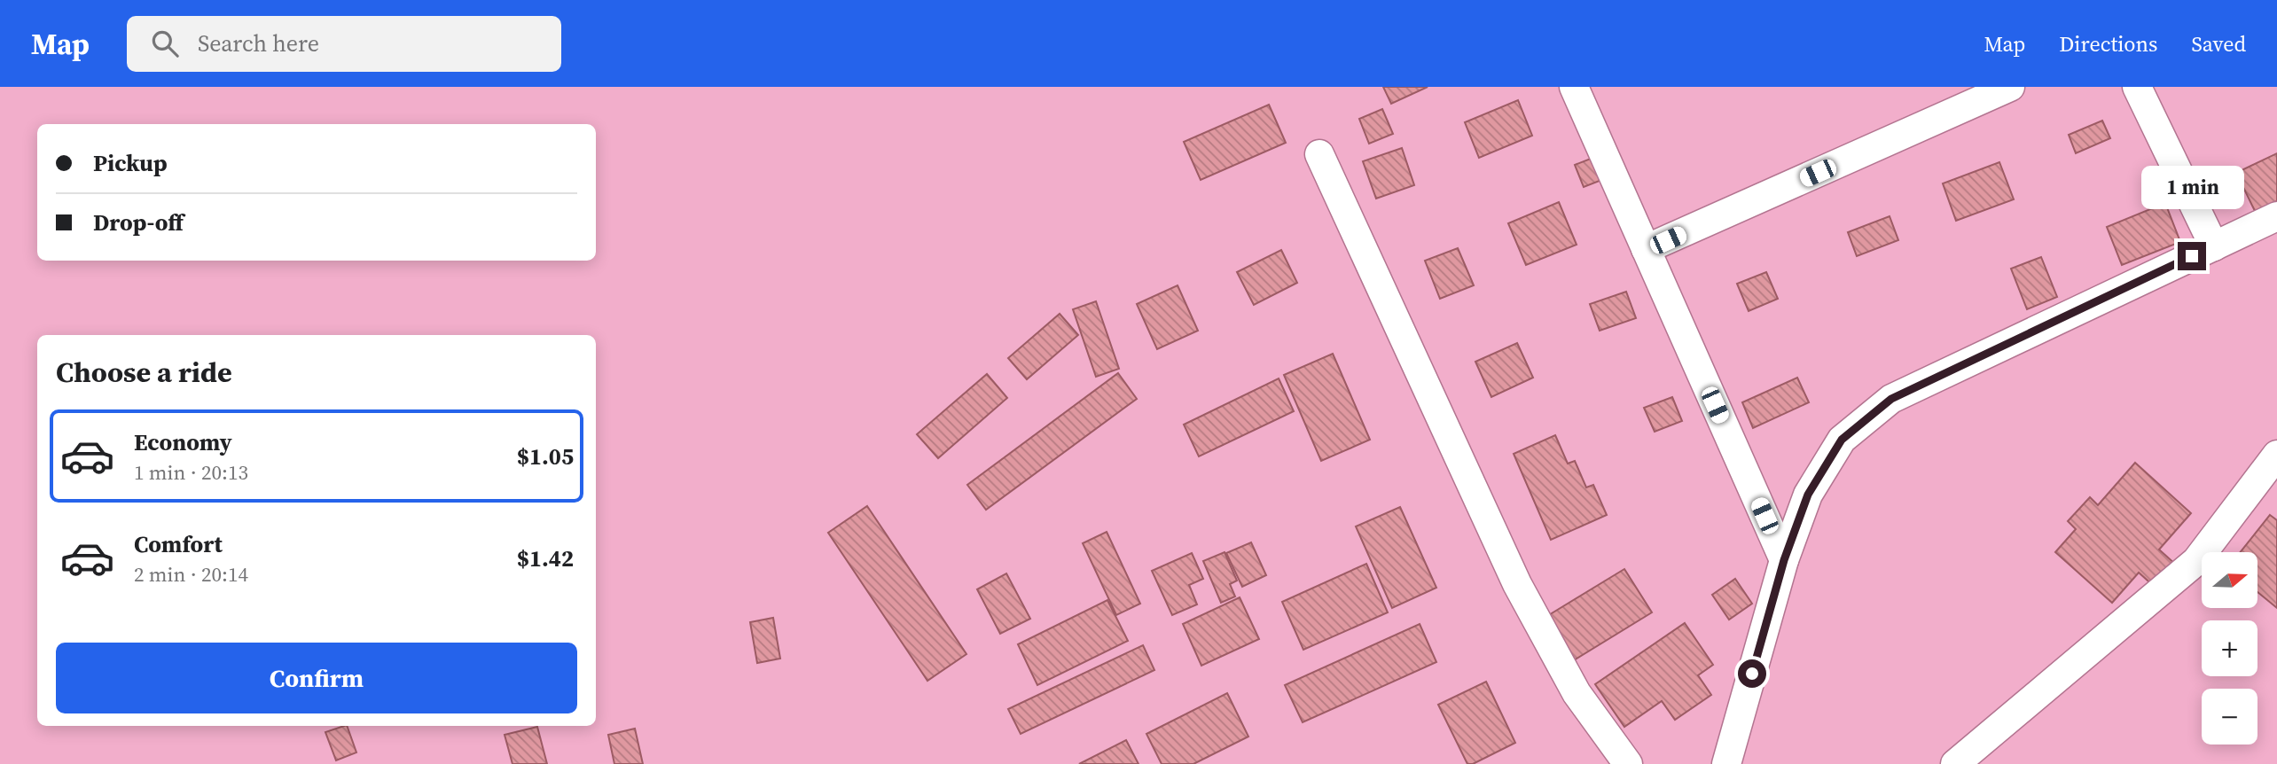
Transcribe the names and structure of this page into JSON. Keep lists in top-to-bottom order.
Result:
{
  "north": "right",
  "page": {
    "header": "Map",
    "search": "Search here",
    "nav": ["Map", "Directions", "Saved"],
    "banner": ["Pickup", "Drop-off"],
    "bubble": "1 min",
    "heading": "Choose a ride",
    "list": [
      {
        "name": "Economy",
        "note": "1 min · 20:13",
        "value": "$1.05"
      },
      {
        "name": "Comfort",
        "note": "2 min · 20:14",
        "value": "$1.42"
      }
    ],
    "map_buttons": ["+", "−"],
    "buttons": "Confirm"
  }
}
